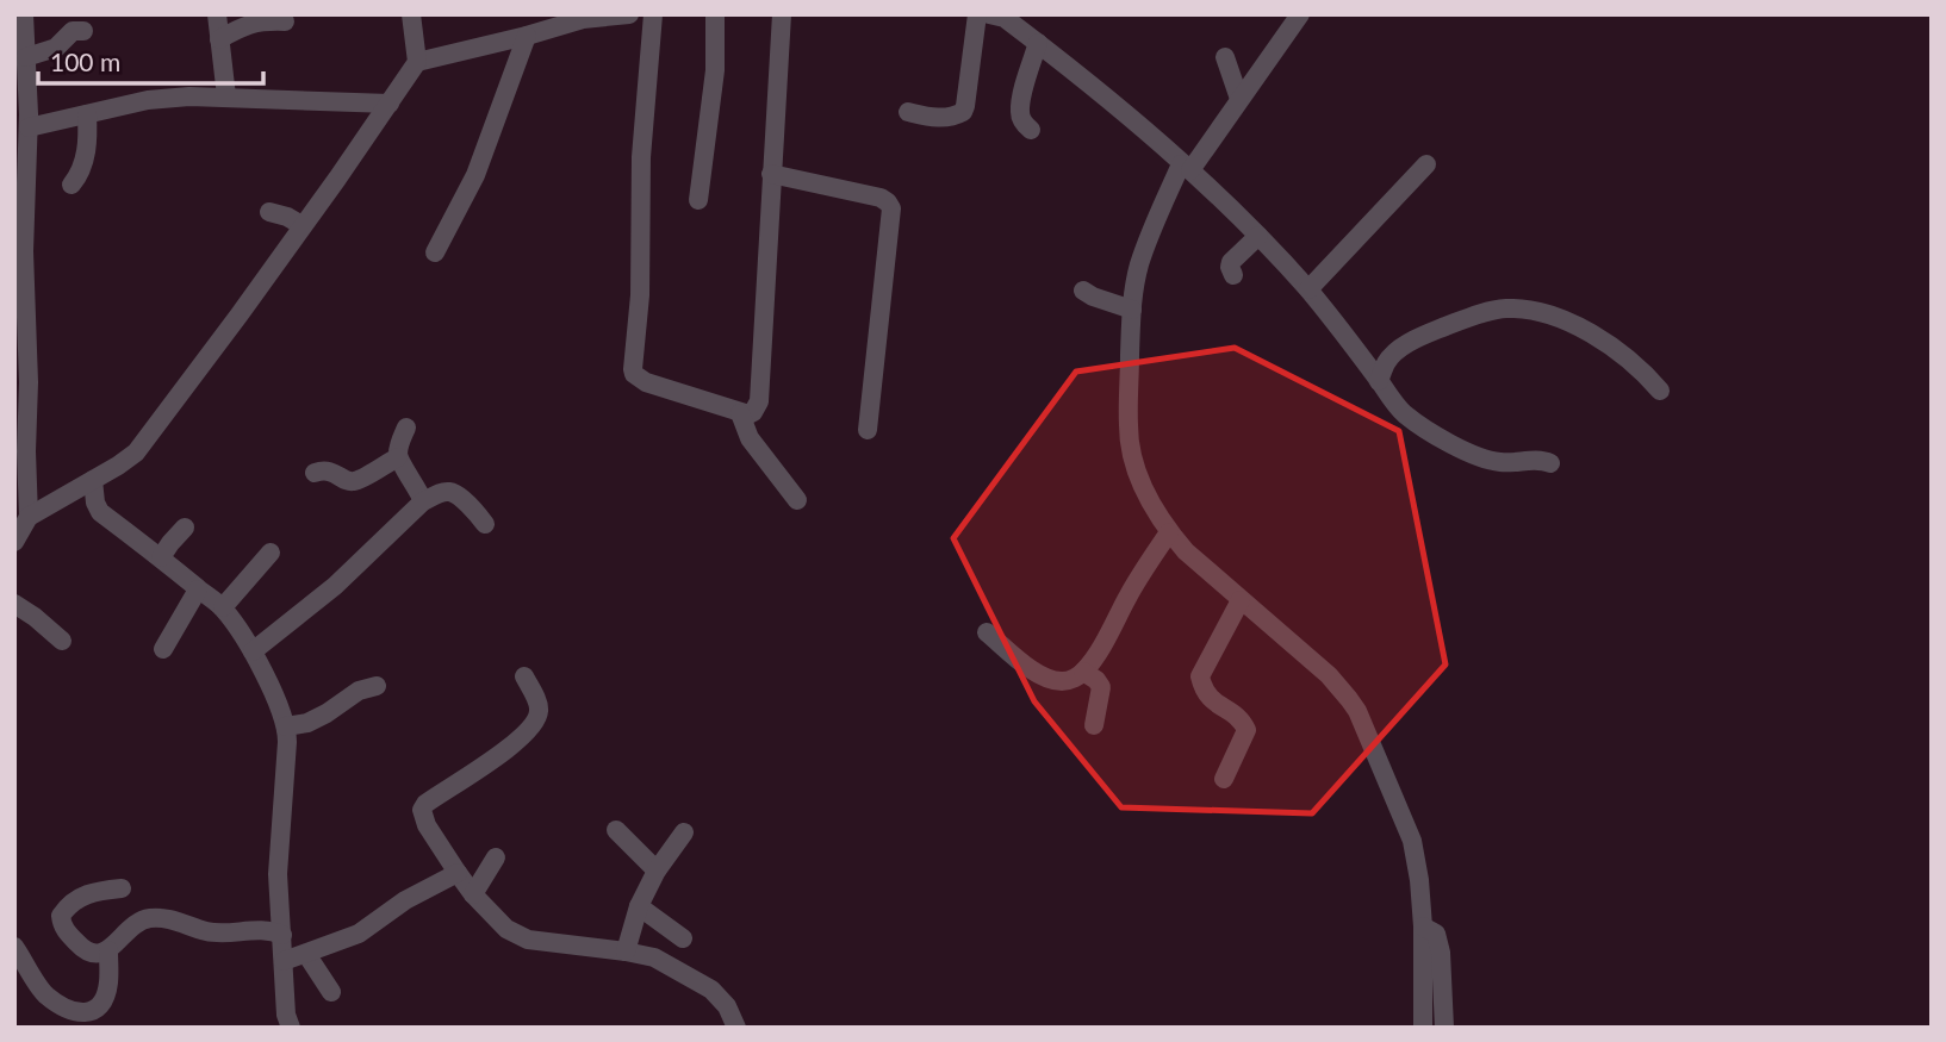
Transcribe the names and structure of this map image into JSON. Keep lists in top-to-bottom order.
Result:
{
  "scale_bar": "100 m"
}
